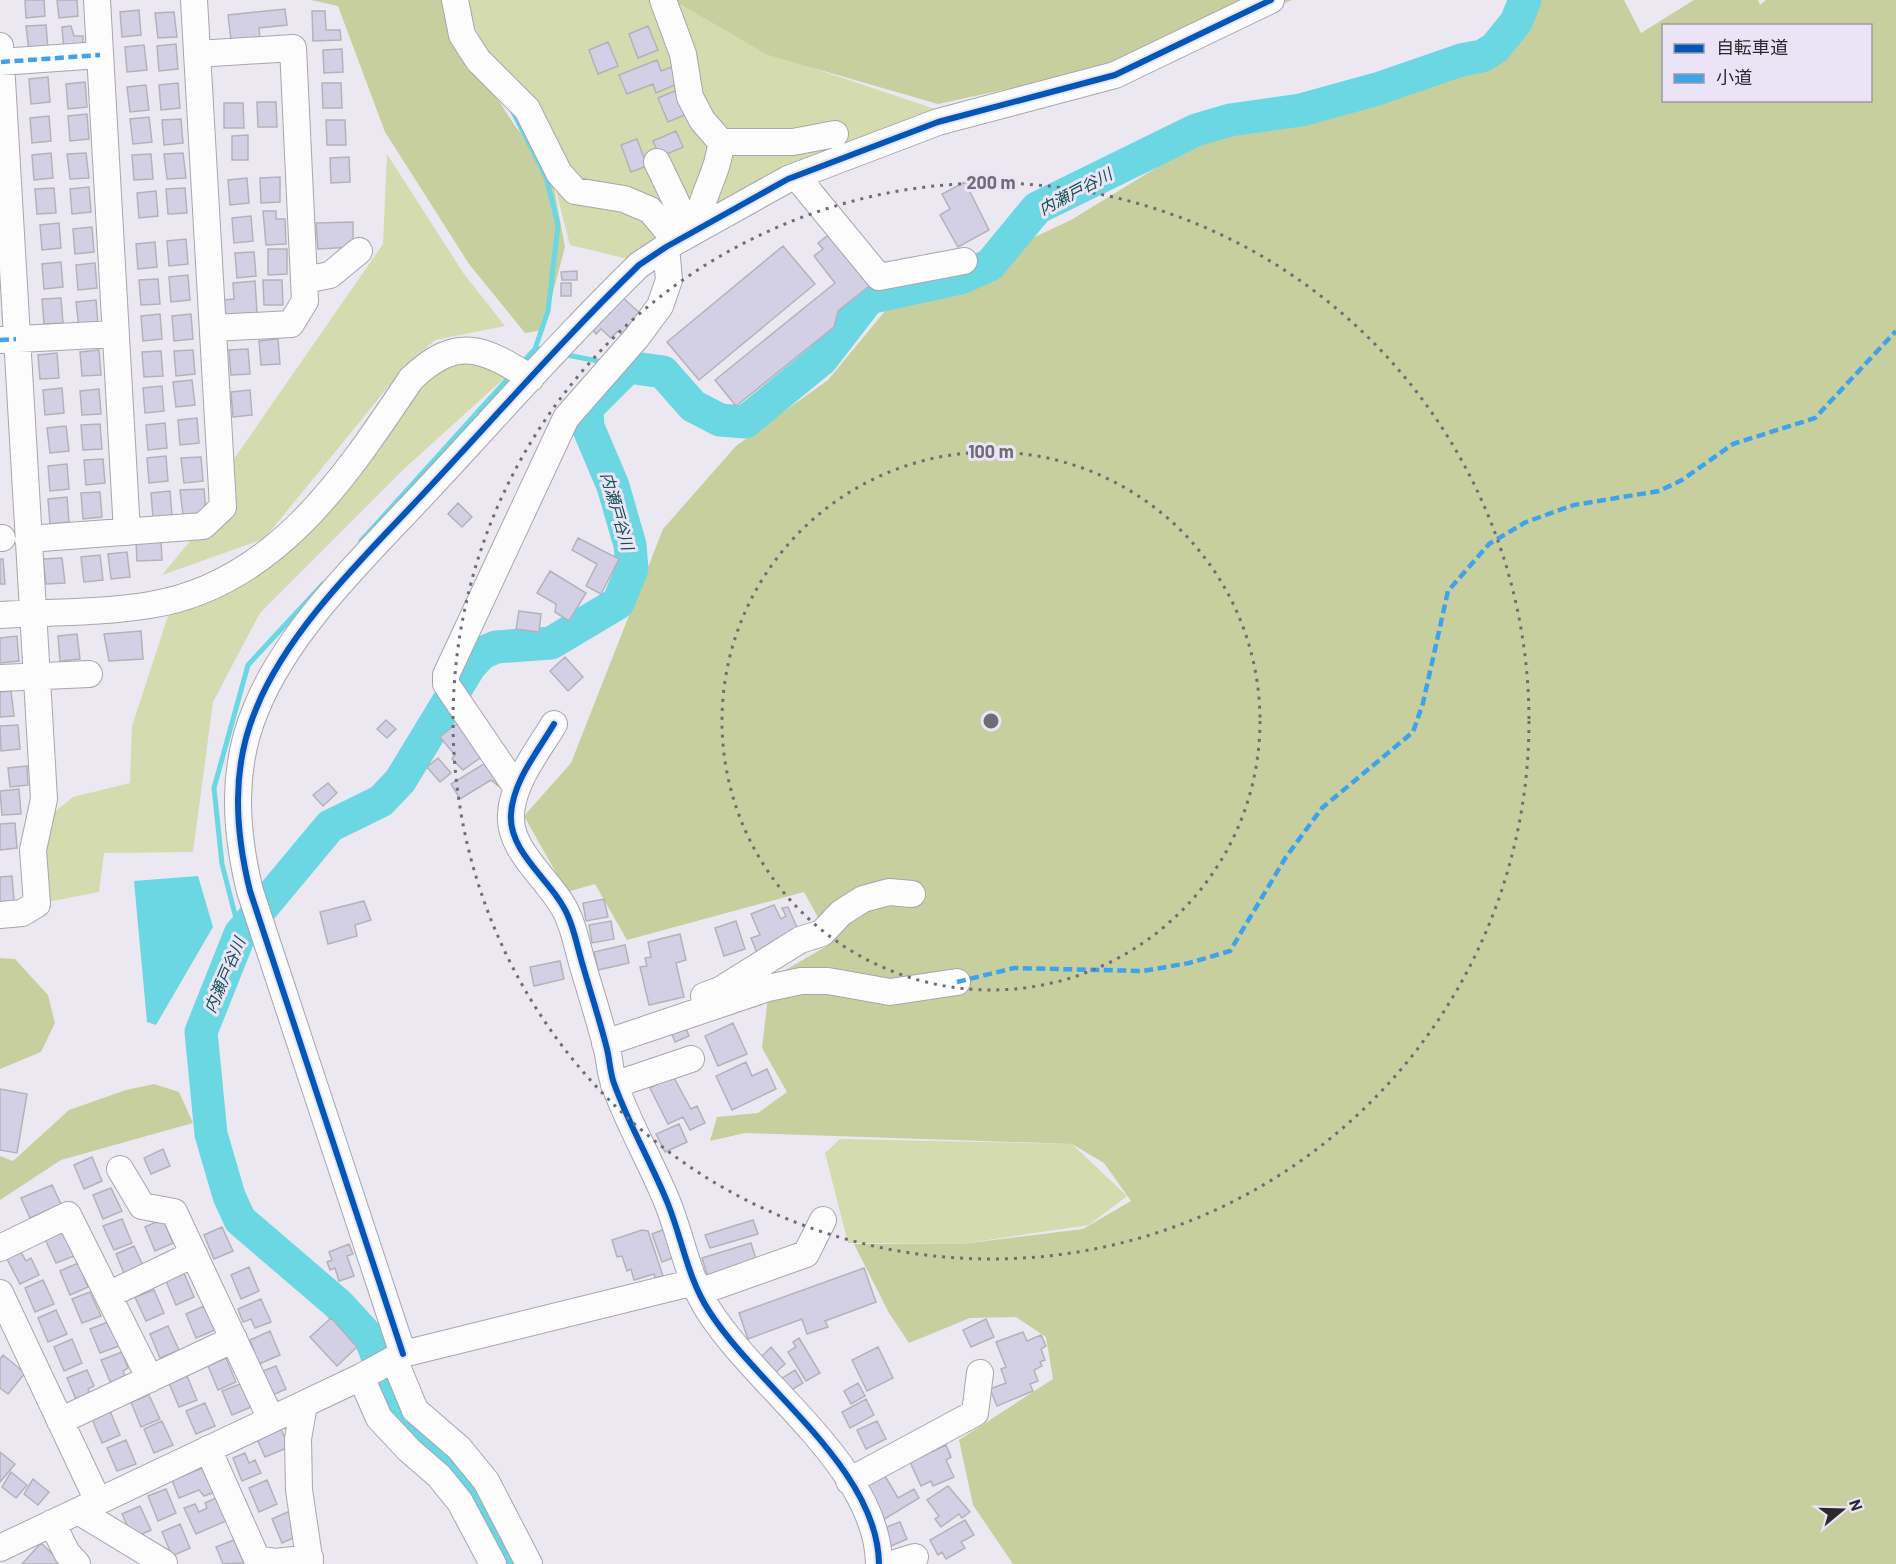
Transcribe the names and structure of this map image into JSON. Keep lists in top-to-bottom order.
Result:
{
  "water": ["内瀬戸谷川"],
  "legend": ["自転車道", "小道"],
  "north": "right",
  "rings": ["200 m", "100 m"]
}
